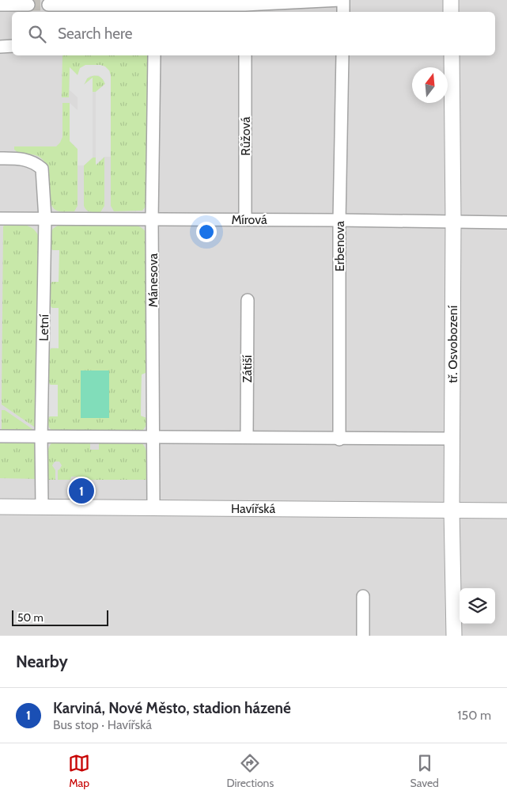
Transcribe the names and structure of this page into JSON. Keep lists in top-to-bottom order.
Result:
{
  "streets": {
    "street": [
      "Růžová",
      "Mírová",
      "Erbenova",
      "Mánesova",
      "Letní",
      "tř. Osvobození",
      "Zátiší",
      "Havířská"
    ]
  },
  "crossings": [
    ["Růžová", "Mírová"],
    ["Mírová", "Erbenova"],
    ["Mírová", "Mánesova"],
    ["Mírová", "Letní"],
    ["Mírová", "tř. Osvobození"],
    ["Mánesova", "Havířská"],
    ["Letní", "Havířská"],
    ["tř. Osvobození", "Havířská"]
  ],
  "scale_bar": "50 m",
  "north": "top",
  "page": {
    "search": "Search here",
    "pins": "1",
    "scale": "50 m",
    "heading": "Nearby",
    "list": [
      {
        "mark": "1",
        "name": "Karviná, Nové Město, stadion házené",
        "note": "Bus stop · Havířská",
        "value": "150 m"
      }
    ],
    "nav": ["Map", "Directions", "Saved"]
  }
}
